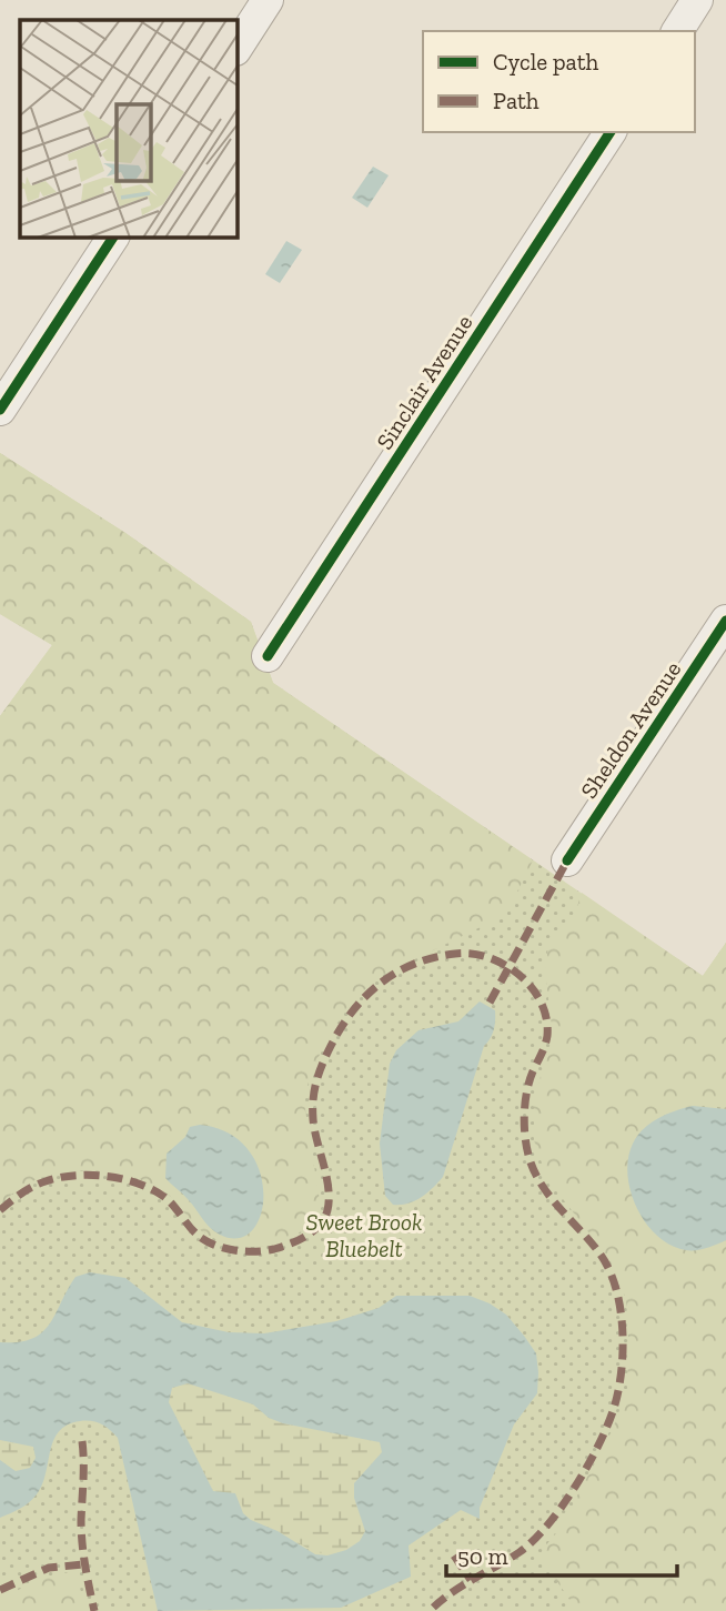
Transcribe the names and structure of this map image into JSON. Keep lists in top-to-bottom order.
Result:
{
  "streets": {
    "street": ["Sinclair Avenue", "Sheldon Avenue"]
  },
  "parks": ["Sweet Brook Bluebelt"],
  "legend": ["Cycle path", "Path"],
  "scale_bar": "50 m"
}
